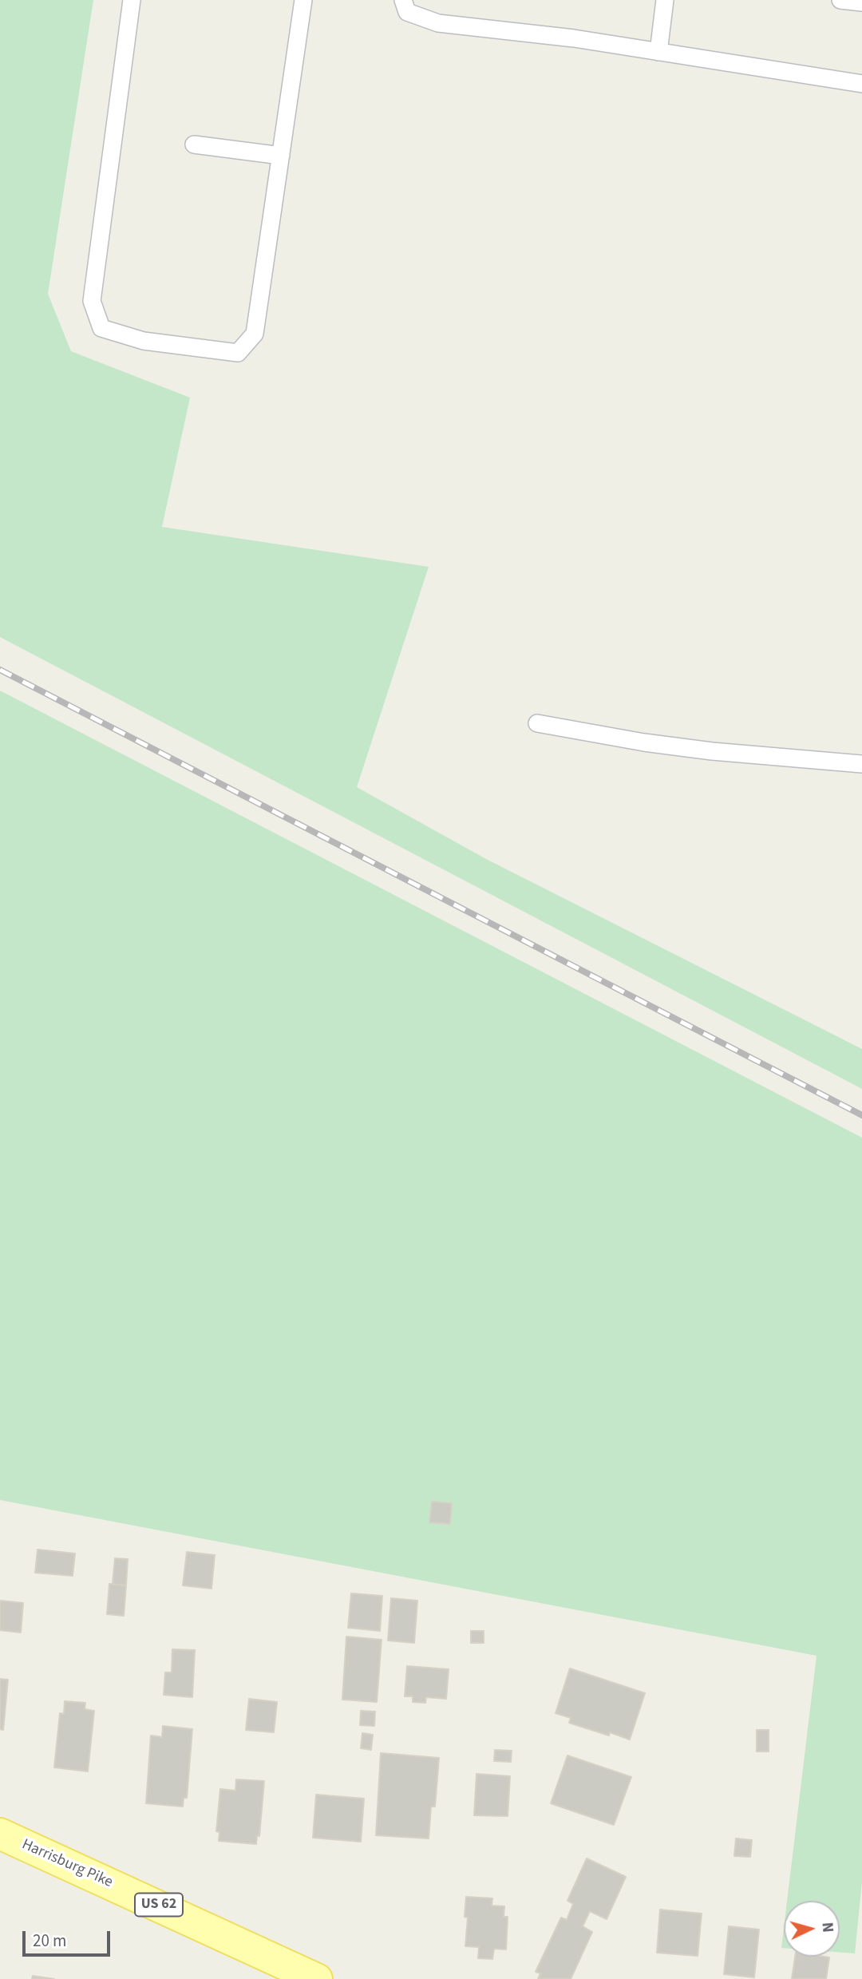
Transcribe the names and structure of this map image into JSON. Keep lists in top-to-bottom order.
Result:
{
  "streets": {
    "main road": ["Harrisburg Pike", "US 62"]
  },
  "scale_bar": "20 m",
  "north": "right"
}
